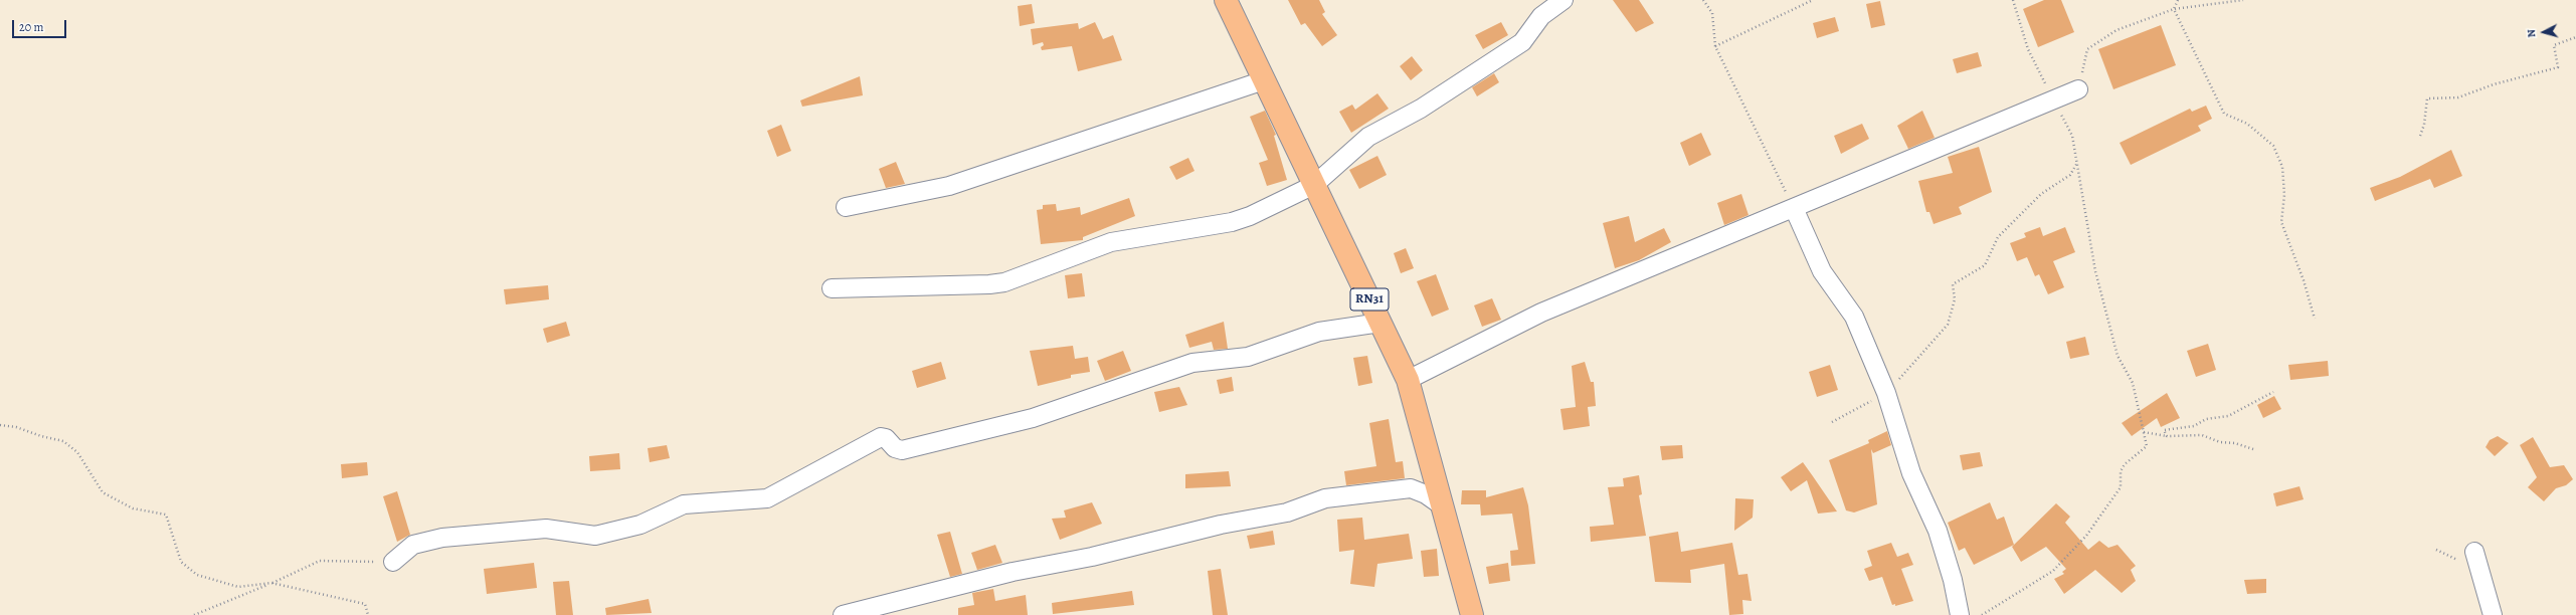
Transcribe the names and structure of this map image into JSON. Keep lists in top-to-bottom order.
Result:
{
  "streets": {
    "main road": ["RN31"]
  },
  "scale_bar": "20 m",
  "north": "left"
}
